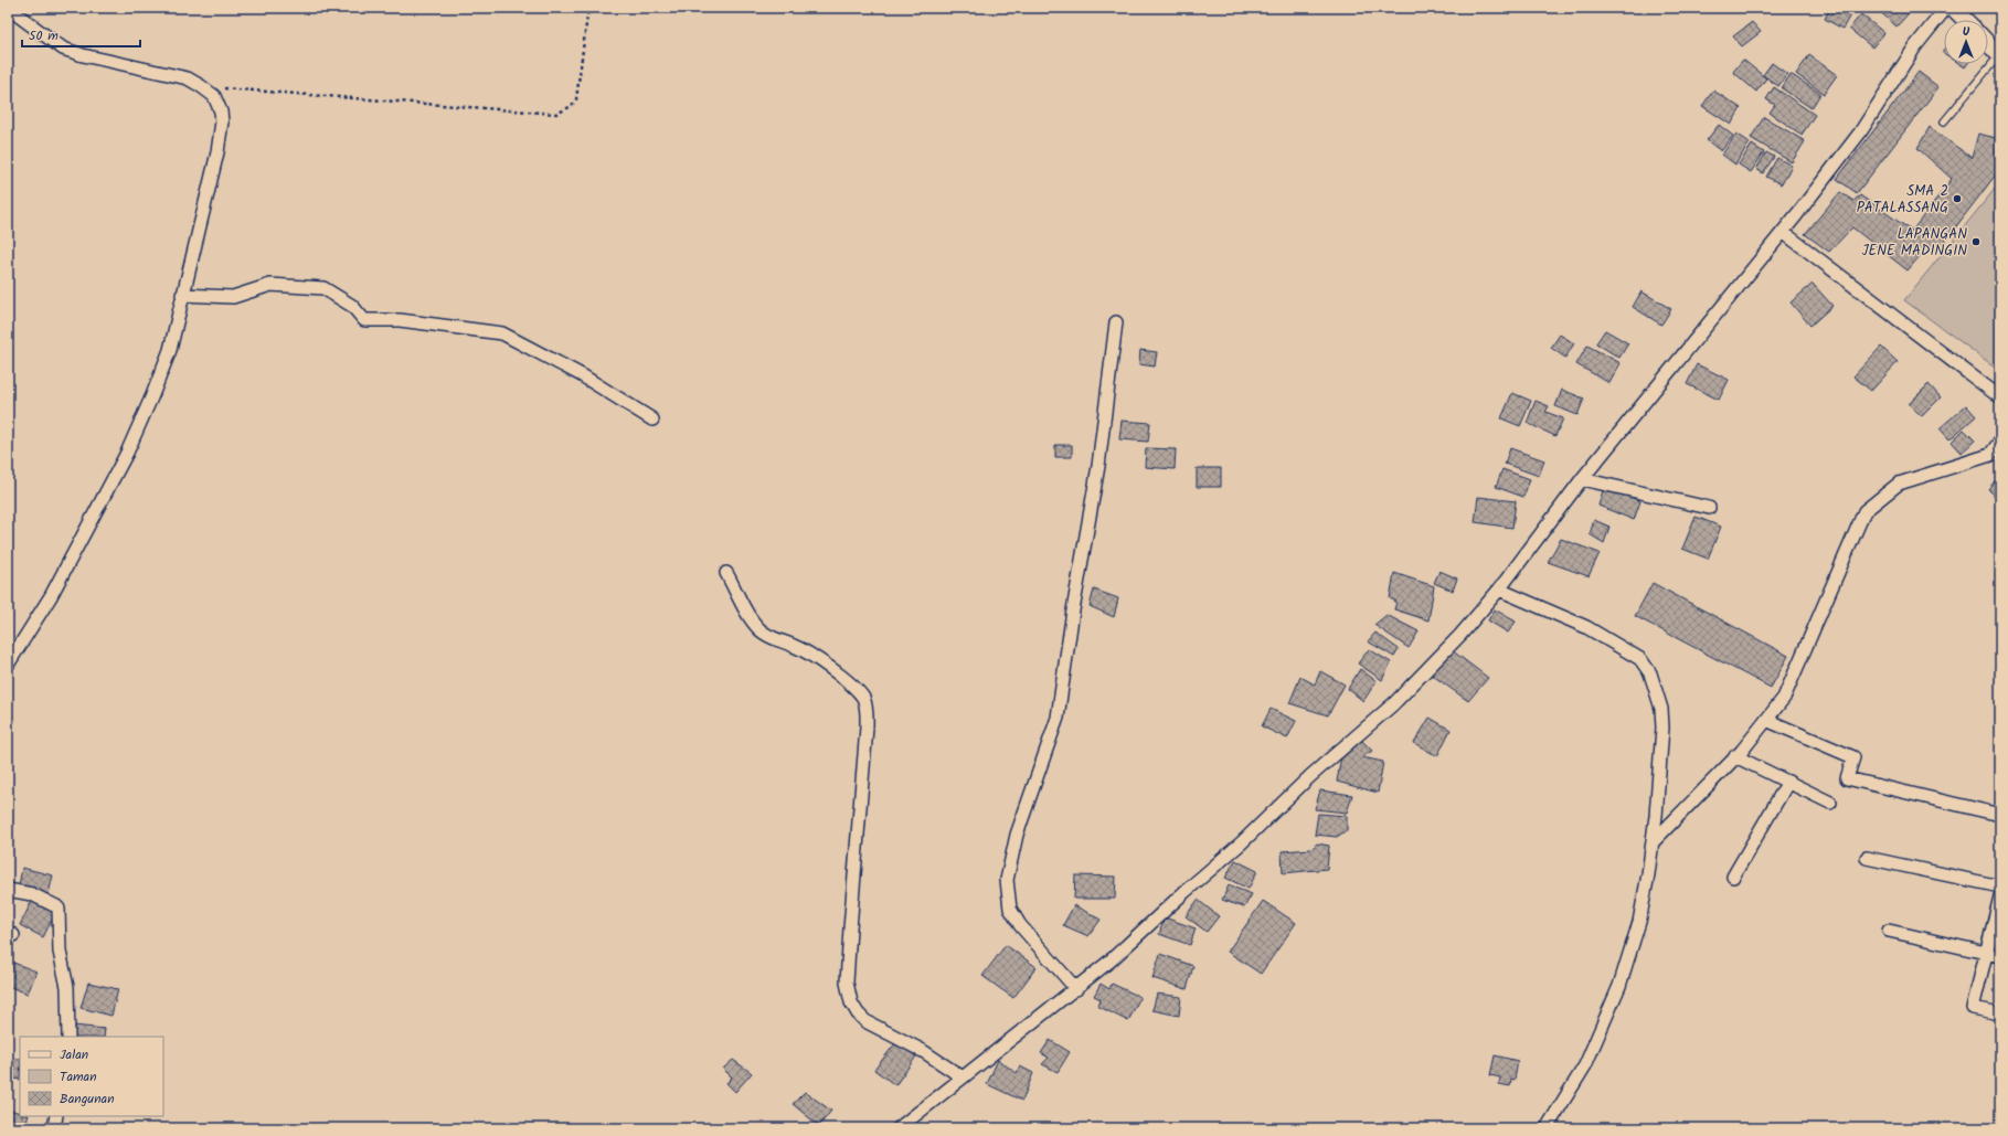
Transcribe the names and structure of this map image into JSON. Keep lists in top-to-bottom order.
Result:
{
  "places": ["SMA 2 PATALASSANG", "LAPANGAN JENE MADINGIN"],
  "legend": ["Jalan", "Taman", "Bangunan"],
  "scale_bar": "50 m",
  "north": "top"
}
